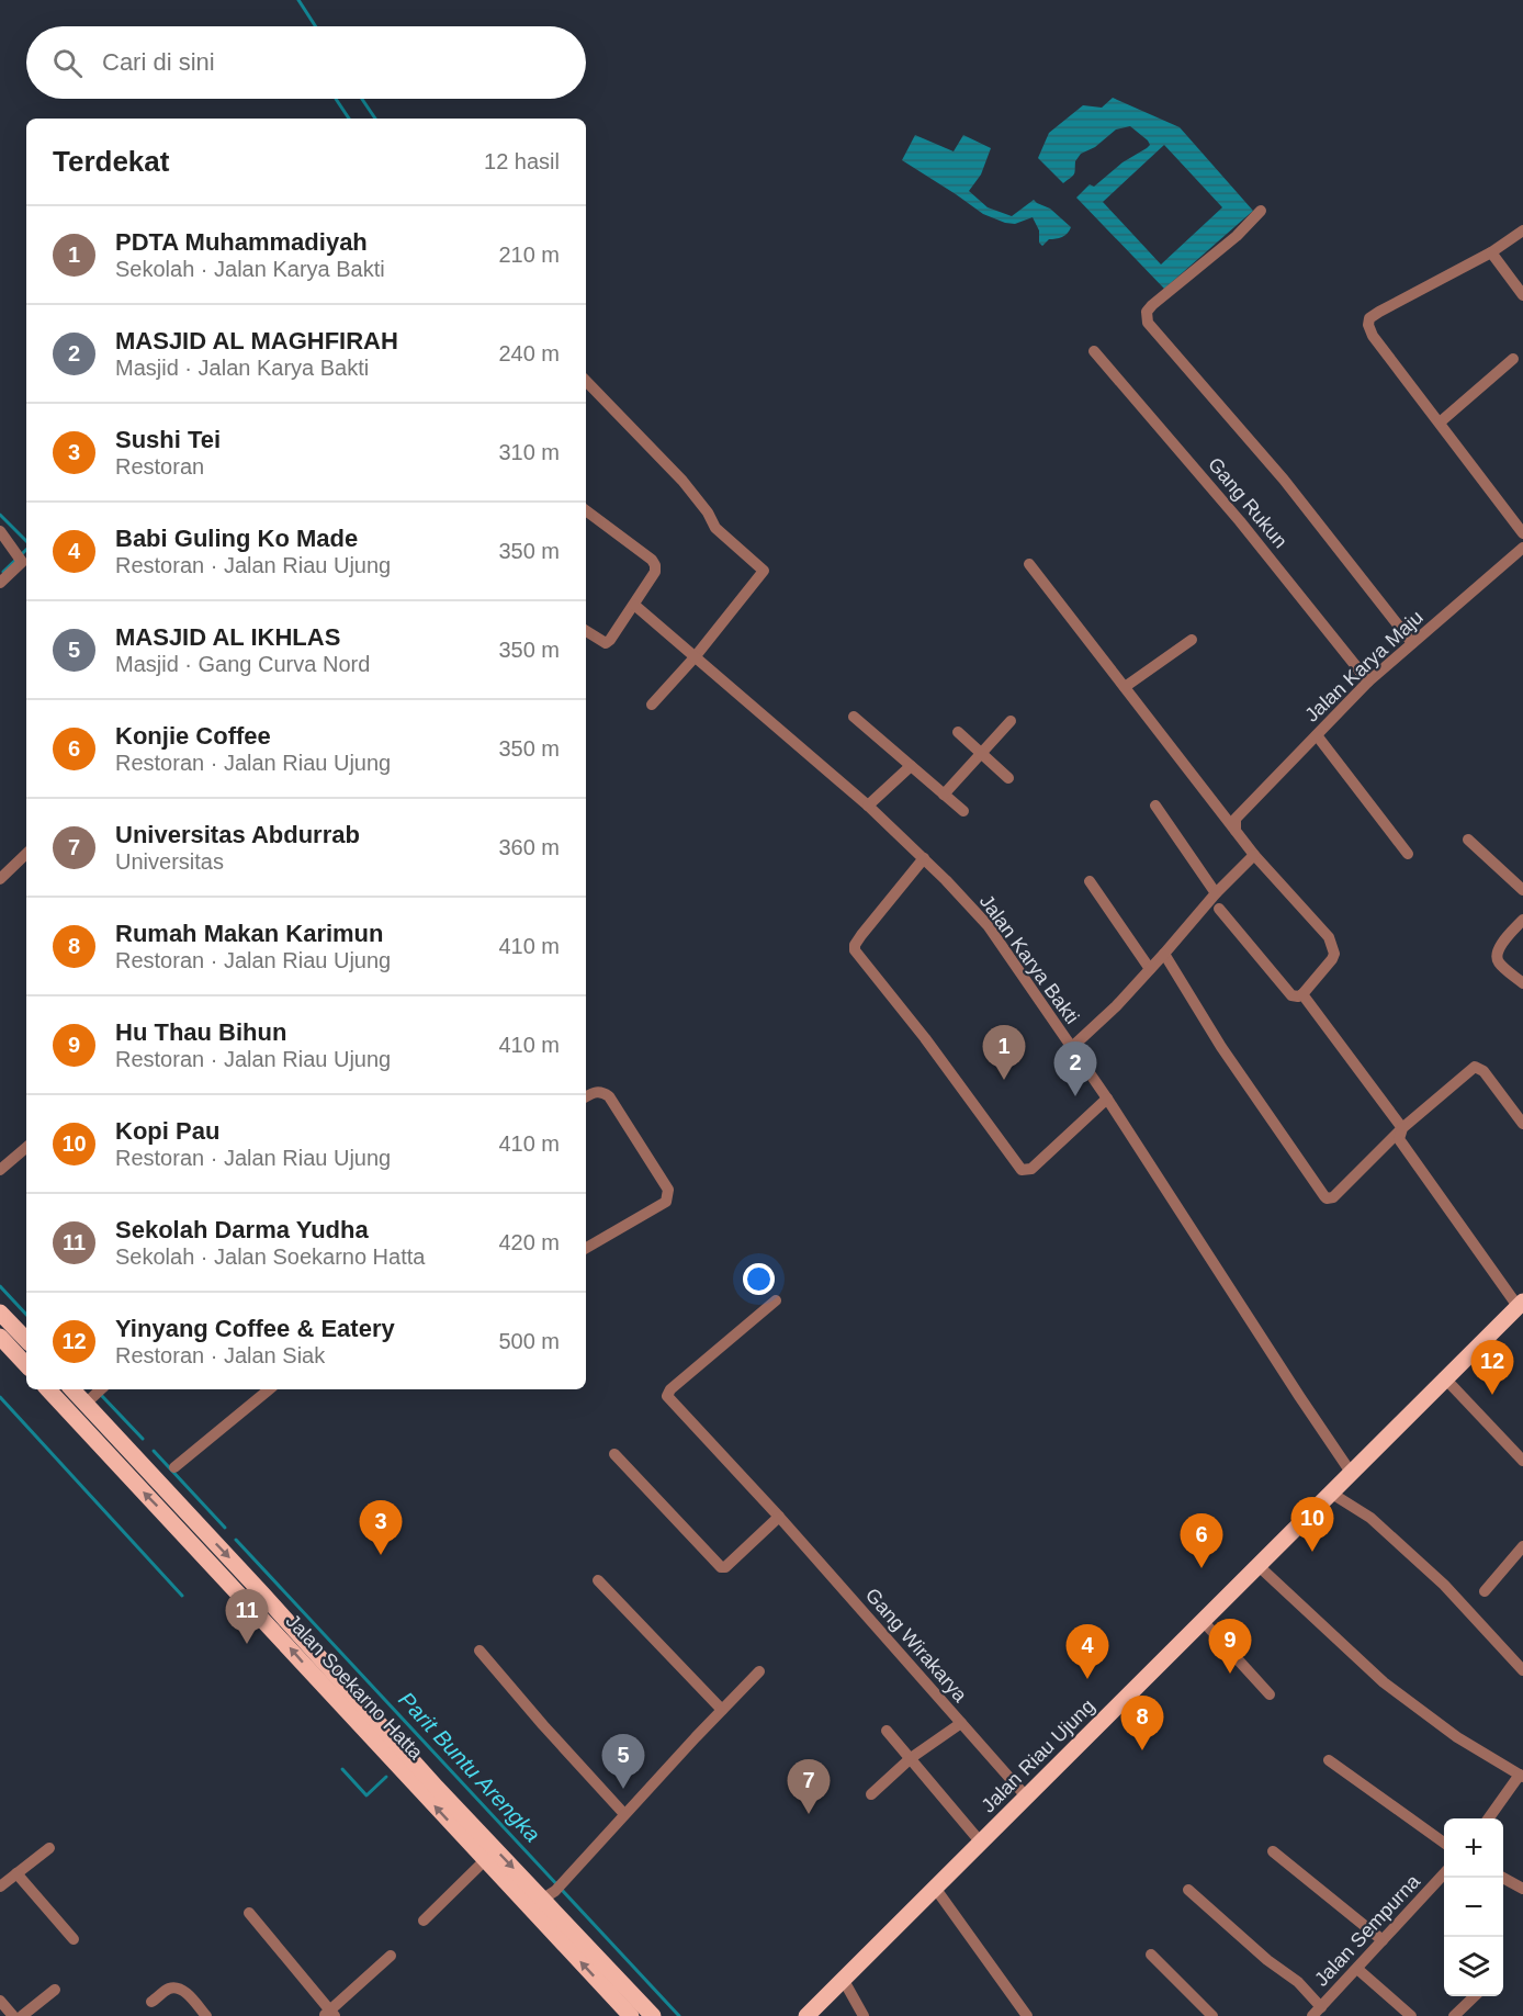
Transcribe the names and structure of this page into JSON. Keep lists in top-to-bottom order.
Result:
{
  "streets": {
    "main road": ["Jalan Soekarno Hatta", "Jalan Riau Ujung"],
    "street": [
      "Gang Rukun",
      "Jalan Karya Maju",
      "Jalan Karya Bakti",
      "Gang Wirakarya",
      "Jalan Sempurna"
    ]
  },
  "crossings": [
    ["Gang Rukun", "Jalan Karya Maju"],
    ["Jalan Karya Bakti", "Jalan Riau Ujung"],
    ["Gang Wirakarya", "Jalan Riau Ujung"]
  ],
  "water": ["Parit Buntu Arengka"],
  "page": {
    "search": "Cari di sini",
    "heading": ["Terdekat", "12 hasil"],
    "list": [
      {
        "mark": "1",
        "name": "PDTA Muhammadiyah",
        "note": "Sekolah · Jalan Karya Bakti",
        "value": "210 m"
      },
      {
        "mark": "2",
        "name": "MASJID AL MAGHFIRAH",
        "note": "Masjid · Jalan Karya Bakti",
        "value": "240 m"
      },
      {
        "mark": "3",
        "name": "Sushi Tei",
        "note": "Restoran",
        "value": "310 m"
      },
      {
        "mark": "4",
        "name": "Babi Guling Ko Made",
        "note": "Restoran · Jalan Riau Ujung",
        "value": "350 m"
      },
      {
        "mark": "5",
        "name": "MASJID AL IKHLAS",
        "note": "Masjid · Gang Curva Nord",
        "value": "350 m"
      },
      {
        "mark": "6",
        "name": "Konjie Coffee",
        "note": "Restoran · Jalan Riau Ujung",
        "value": "350 m"
      },
      {
        "mark": "7",
        "name": "Universitas Abdurrab",
        "note": "Universitas",
        "value": "360 m"
      },
      {
        "mark": "8",
        "name": "Rumah Makan Karimun",
        "note": "Restoran · Jalan Riau Ujung",
        "value": "410 m"
      },
      {
        "mark": "9",
        "name": "Hu Thau Bihun",
        "note": "Restoran · Jalan Riau Ujung",
        "value": "410 m"
      },
      {
        "mark": "10",
        "name": "Kopi Pau",
        "note": "Restoran · Jalan Riau Ujung",
        "value": "410 m"
      },
      {
        "mark": "11",
        "name": "Sekolah Darma Yudha",
        "note": "Sekolah · Jalan Soekarno Hatta",
        "value": "420 m"
      },
      {
        "mark": "12",
        "name": "Yinyang Coffee & Eatery",
        "note": "Restoran · Jalan Siak",
        "value": "500 m"
      }
    ],
    "pins": [
      "1",
      "2",
      "12",
      "10",
      "3",
      "6",
      "11",
      "9",
      "4",
      "8",
      "5",
      "7"
    ],
    "map_buttons": ["+", "−"]
  }
}
